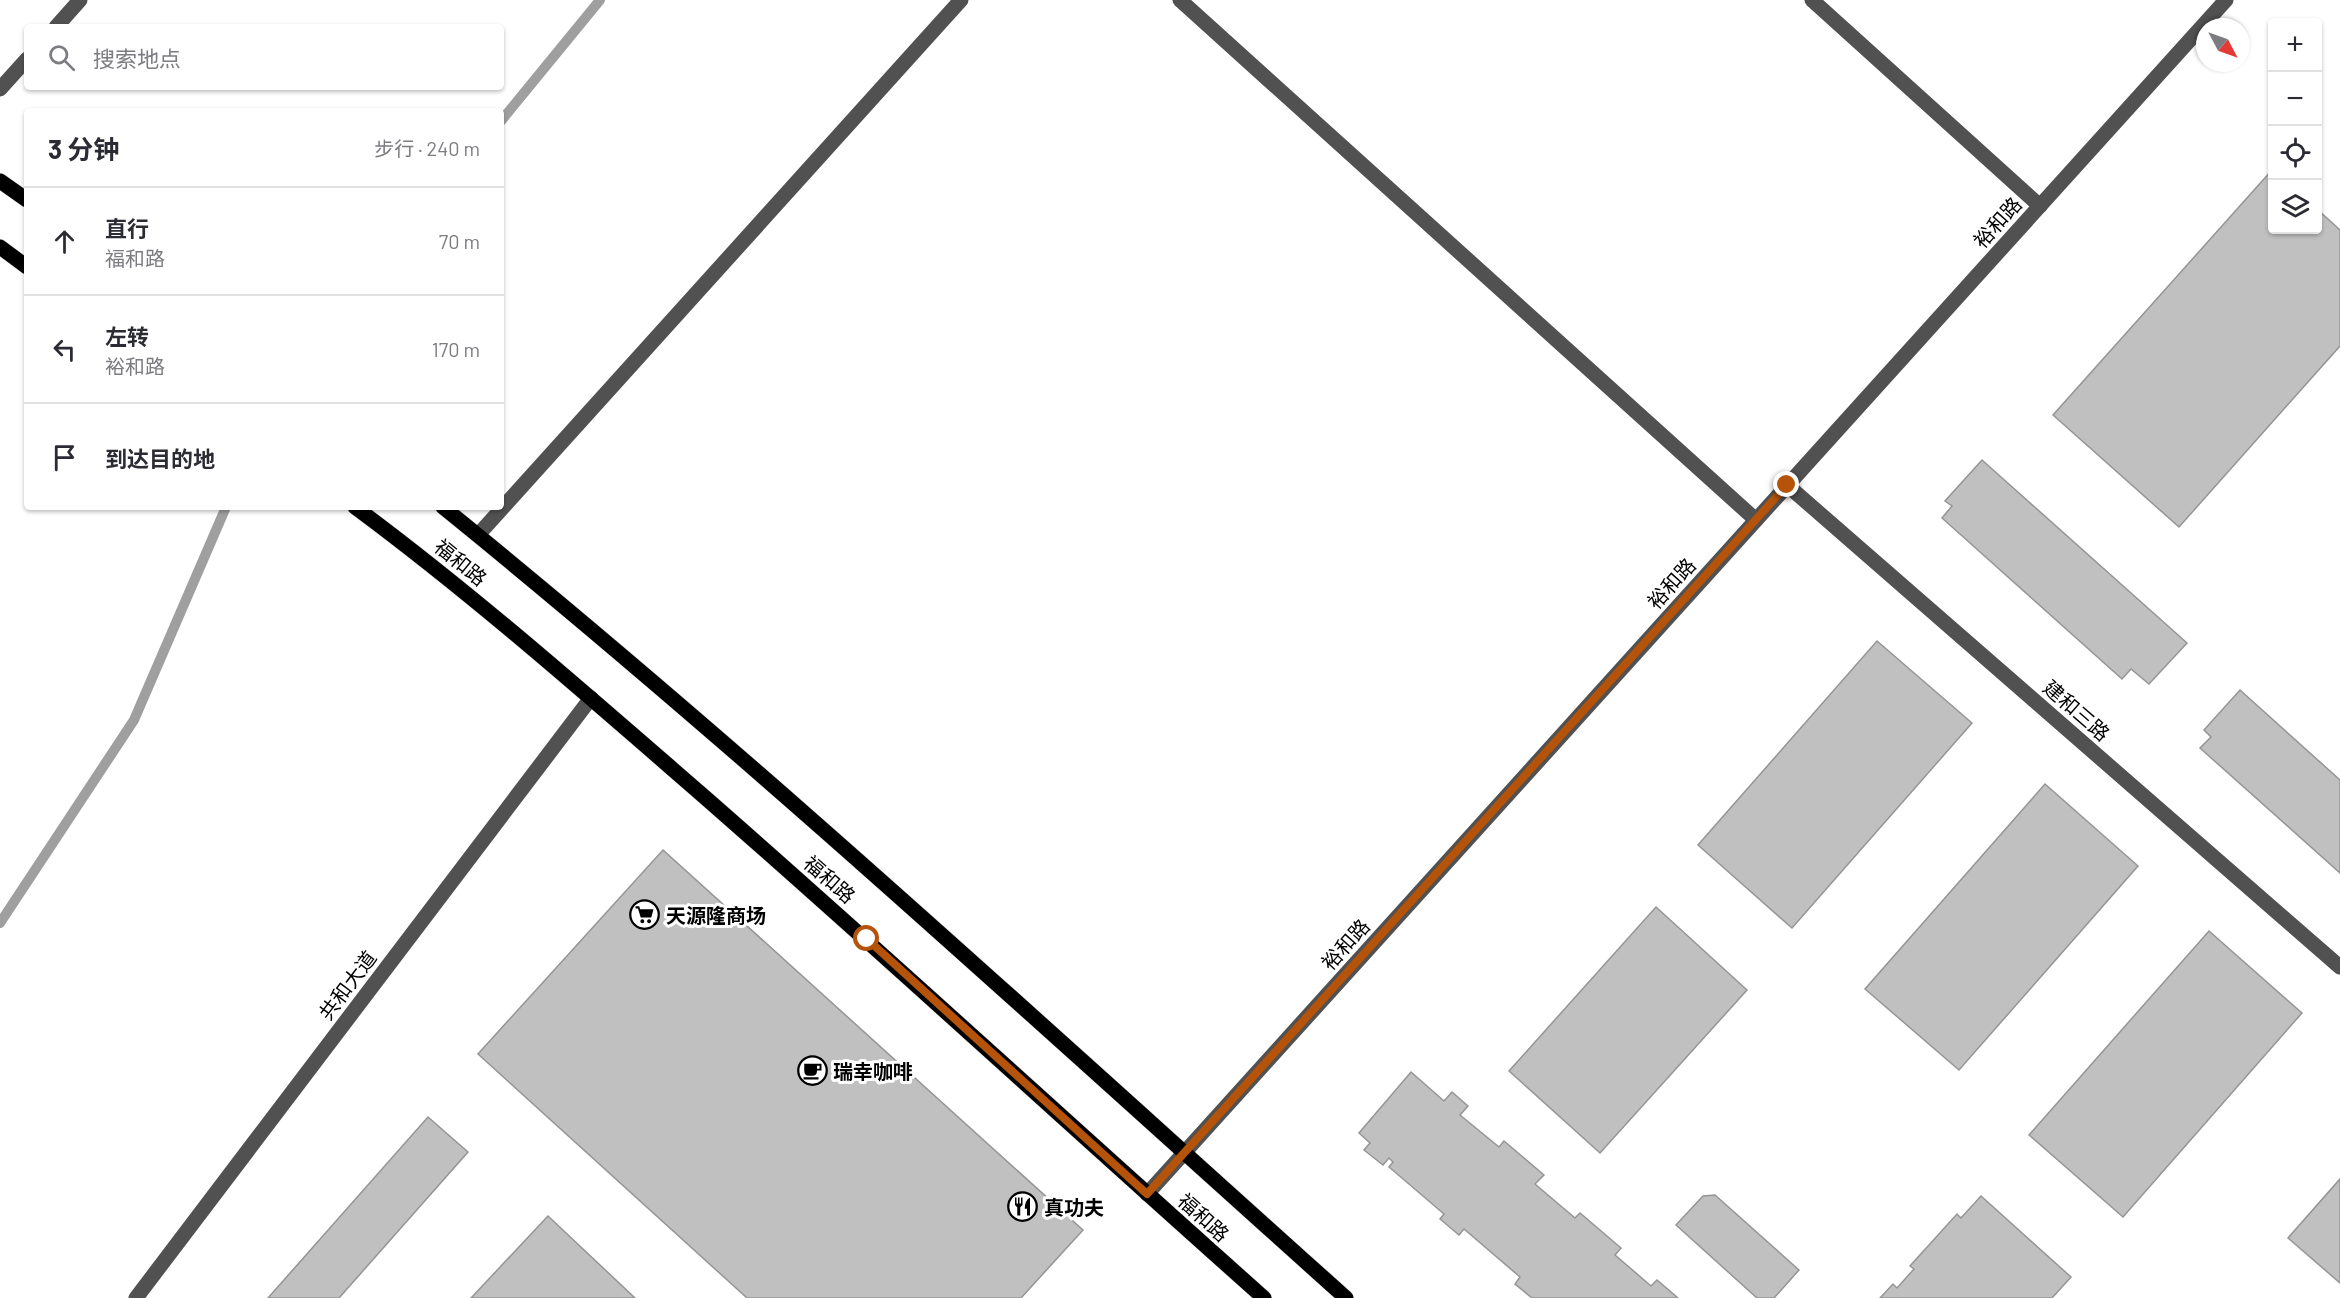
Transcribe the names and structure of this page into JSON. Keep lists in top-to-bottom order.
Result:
{
  "streets": {
    "main road": ["福和路"],
    "street": ["裕和路", "建和三路", "共和大道"]
  },
  "crossings": [
    ["裕和路", "福和路"],
    ["裕和路", "建和三路"],
    ["福和路", "共和大道"]
  ],
  "places": {
    "supermarket": ["天源隆商场"],
    "cafe": ["瑞幸咖啡"],
    "restaurant": ["真功夫"]
  },
  "north": "bottom right",
  "page": {
    "map_buttons": ["+", "−"],
    "search": "搜索地点",
    "heading": ["3 分钟", "步行 · 240 m"],
    "list": [
      ["直行", "福和路", "70 m"],
      ["左转", "裕和路", "170 m"],
      "到达目的地"
    ]
  }
}
